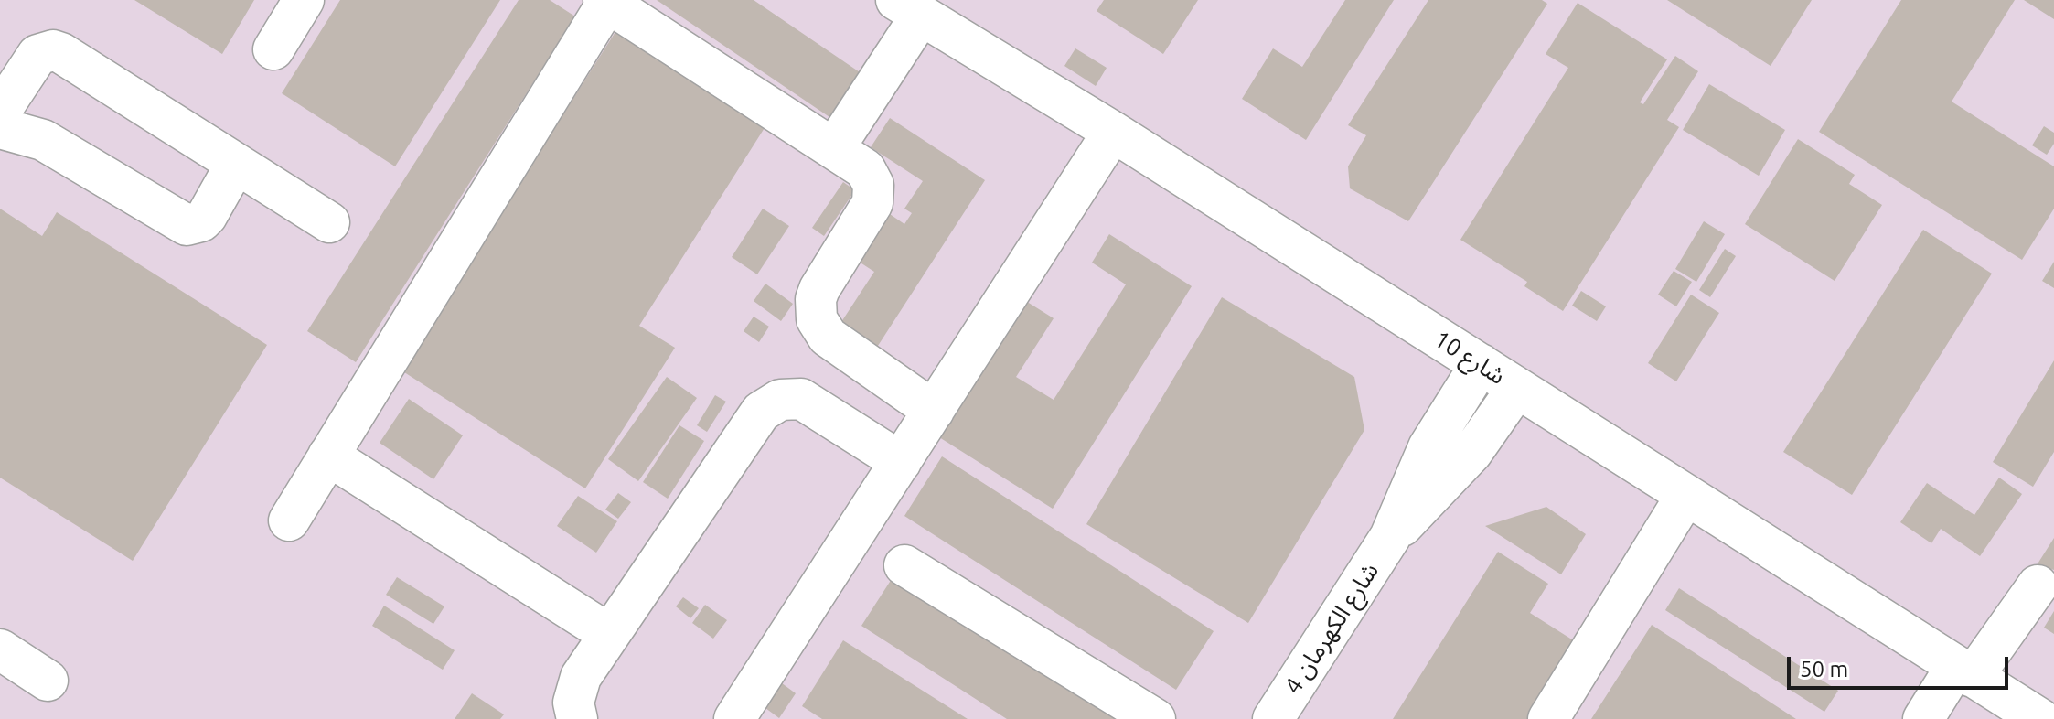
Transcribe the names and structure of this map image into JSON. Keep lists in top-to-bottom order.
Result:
{
  "streets": {
    "street": ["شارع 10", "شارع الكهرمان 4"]
  },
  "crossings": [
    ["شارع 10", "شارع الكهرمان 4"]
  ],
  "scale_bar": "50 m"
}
